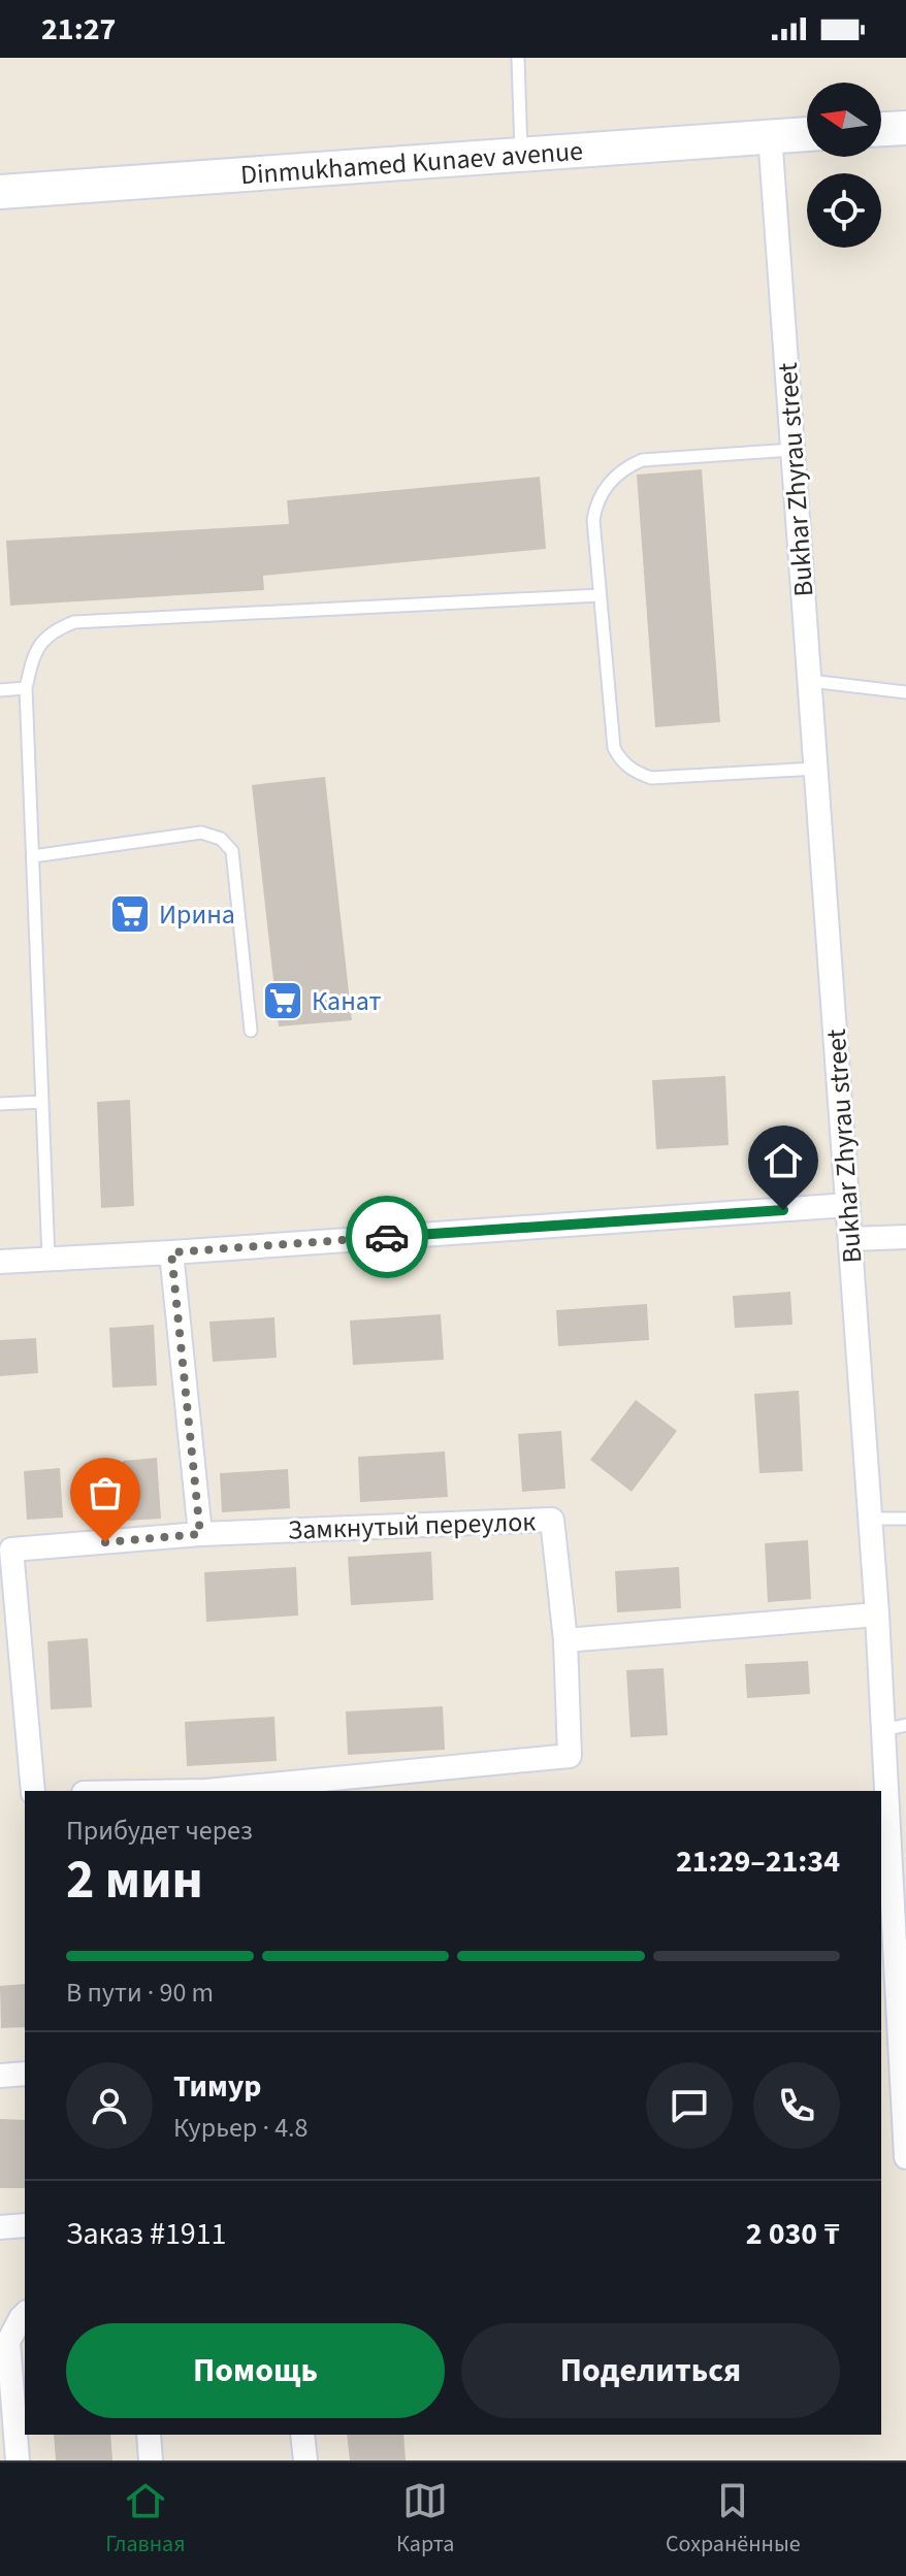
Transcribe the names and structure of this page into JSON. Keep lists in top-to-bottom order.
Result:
{
  "streets": {
    "street": ["Dinmukhamed Kunaev avenue", "Bukhar Zhyrau street", "Замкнутый переулок"]
  },
  "crossings": [
    ["Dinmukhamed Kunaev avenue", "Bukhar Zhyrau street"]
  ],
  "places": {
    "supermarket": ["Ирина", "Канат"]
  },
  "north": "left",
  "page": {
    "status": "21:27",
    "heading": ["2 мин", "Прибудет через", "21:29–21:34"],
    "panel": [
      "Тимур",
      "Курьер · 4.8",
      "Заказ #1911",
      "2 030 ₸"
    ],
    "bar": "В пути · 90 m",
    "buttons": ["Помощь", "Поделиться"],
    "tabs": ["Главная", "Карта", "Сохранённые"]
  }
}
